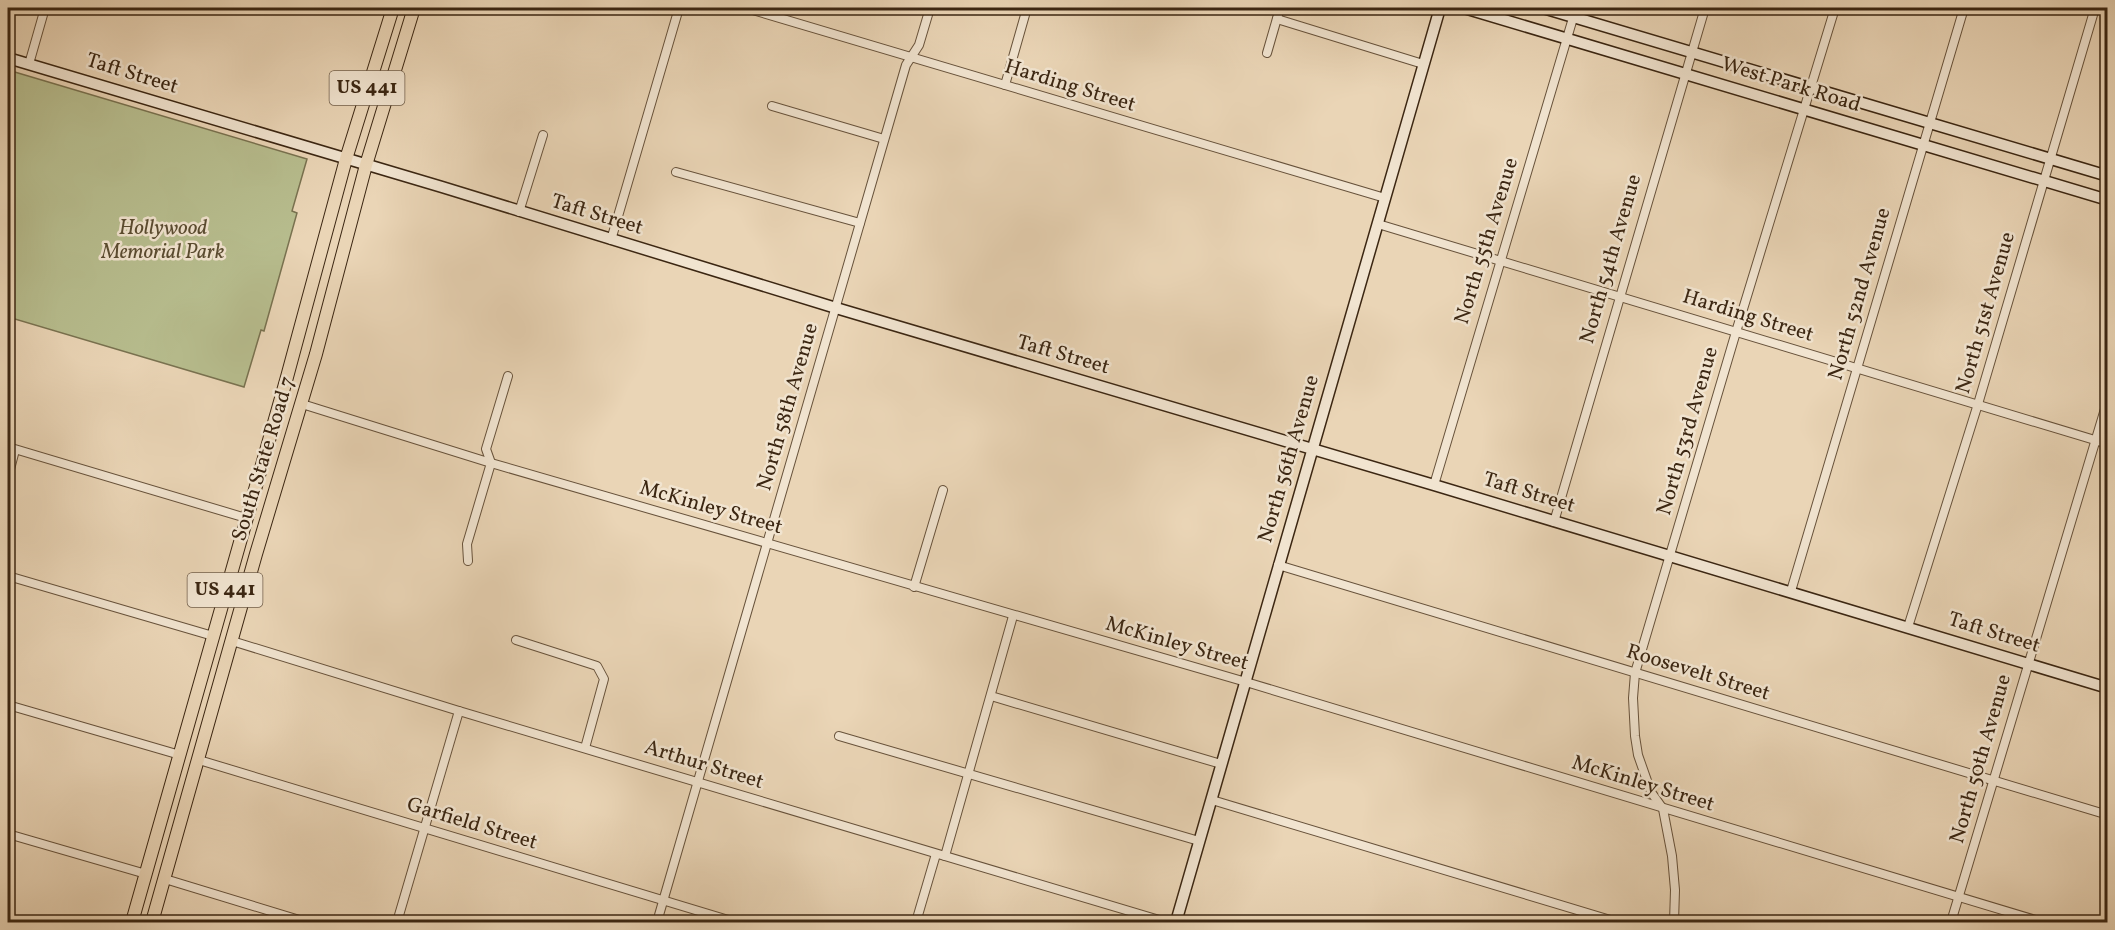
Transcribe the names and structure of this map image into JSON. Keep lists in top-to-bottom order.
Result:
{
  "streets": {
    "main road": ["US 441", "South State Road 7"],
    "street": [
      "Taft Street",
      "West Park Road",
      "Harding Street",
      "North 55th Avenue",
      "North 54th Avenue",
      "North 52nd Avenue",
      "North 51st Avenue",
      "North 58th Avenue",
      "North 53rd Avenue",
      "North 56th Avenue",
      "McKinley Street",
      "Roosevelt Street",
      "North 50th Avenue",
      "Arthur Street",
      "Garfield Street"
    ]
  },
  "crossings": [
    ["Taft Street", "North 55th Avenue"],
    ["Taft Street", "North 54th Avenue"],
    ["Taft Street", "North 52nd Avenue"],
    ["Taft Street", "North 51st Avenue"],
    ["Taft Street", "North 58th Avenue"],
    ["Taft Street", "North 53rd Avenue"],
    ["Taft Street", "South State Road 7"],
    ["Taft Street", "North 56th Avenue"],
    ["Taft Street", "North 50th Avenue"],
    ["West Park Road", "North 55th Avenue"],
    ["West Park Road", "North 54th Avenue"],
    ["West Park Road", "North 52nd Avenue"],
    ["West Park Road", "North 51st Avenue"],
    ["West Park Road", "North 53rd Avenue"],
    ["Harding Street", "North 55th Avenue"],
    ["Harding Street", "North 54th Avenue"],
    ["Harding Street", "North 52nd Avenue"],
    ["Harding Street", "North 51st Avenue"],
    ["Harding Street", "North 58th Avenue"],
    ["Harding Street", "North 53rd Avenue"],
    ["Harding Street", "North 56th Avenue"],
    ["Harding Street", "North 50th Avenue"],
    ["North 58th Avenue", "McKinley Street"],
    ["North 58th Avenue", "Arthur Street"],
    ["North 58th Avenue", "Garfield Street"],
    ["North 53rd Avenue", "McKinley Street"],
    ["North 53rd Avenue", "Roosevelt Street"],
    ["South State Road 7", "McKinley Street"],
    ["South State Road 7", "Arthur Street"],
    ["South State Road 7", "Garfield Street"],
    ["North 56th Avenue", "McKinley Street"],
    ["North 56th Avenue", "Roosevelt Street"],
    ["McKinley Street", "North 50th Avenue"],
    ["Roosevelt Street", "North 50th Avenue"]
  ],
  "parks": ["Hollywood Memorial Park"]
}
